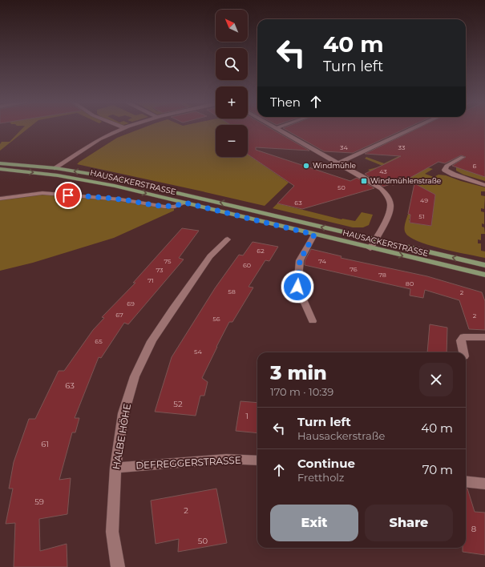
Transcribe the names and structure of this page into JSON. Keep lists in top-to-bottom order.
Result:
{
  "streets": {
    "main road": ["HAUSACKERSTRASSE"],
    "street": ["HALBE HÖHE", "DEFREGGERSTRASSE"]
  },
  "crossings": [
    ["HALBE HÖHE", "DEFREGGERSTRASSE"]
  ],
  "places": {
    "other": ["Windmühle"],
    "transit": ["Windmühlenstraße"]
  },
  "house_numbers": [
    "34",
    "33",
    "6",
    "43",
    "50",
    "49",
    "63",
    "51",
    "62",
    "75",
    "74",
    "60",
    "76",
    "73",
    "78",
    "71",
    "80",
    "58",
    "2",
    "69",
    "67",
    "2",
    "56",
    "65",
    "54",
    "63",
    "52",
    "1",
    "61",
    "59",
    "2",
    "8",
    "50"
  ],
  "north": "top left",
  "page": {
    "map_buttons": ["+", "−"],
    "turn": ["40 m", "Turn left"],
    "then": "Then",
    "heading": ["3 min", "170 m · 10:39"],
    "list": [
      {
        "name": "Turn left",
        "note": "Hausackerstraße",
        "value": "40 m"
      },
      {
        "name": "Continue",
        "note": "Frettholz",
        "value": "70 m"
      }
    ],
    "buttons": ["Exit", "Share"]
  }
}
